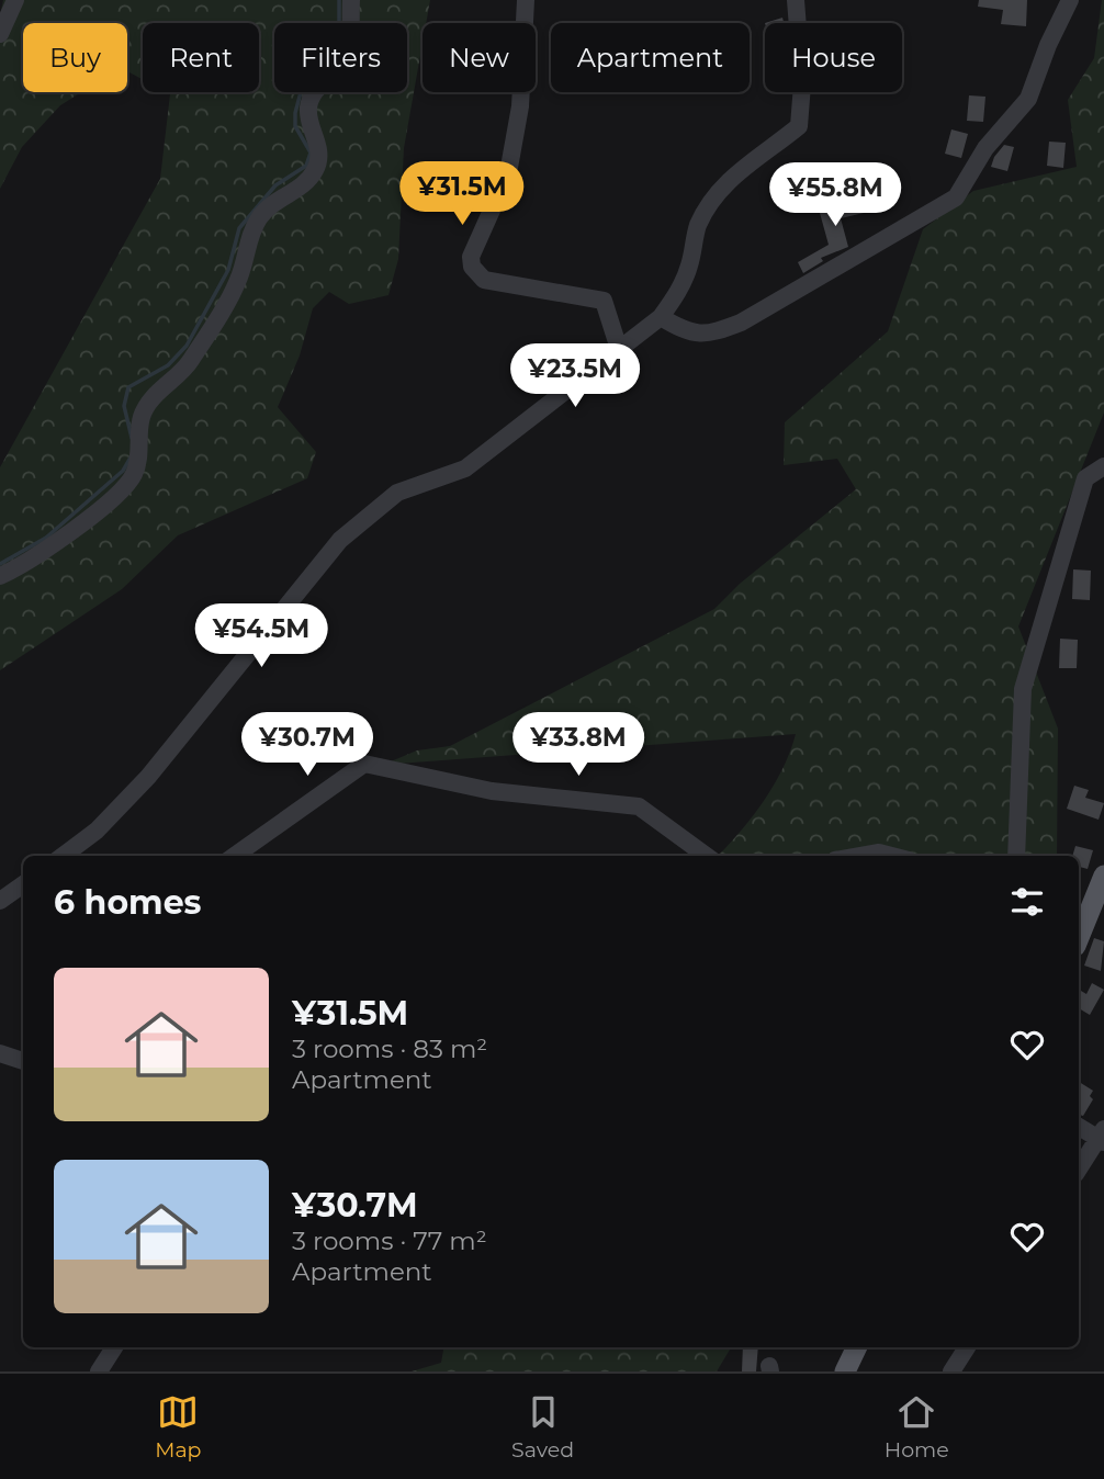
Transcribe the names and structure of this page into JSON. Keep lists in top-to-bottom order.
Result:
{
  "page": {
    "chip": [
      "Buy",
      "Rent",
      "Filters",
      "New",
      "Apartment",
      "House"
    ],
    "price": [
      "¥31.5M",
      "¥55.8M",
      "¥23.5M",
      "¥54.5M",
      "¥30.7M",
      "¥33.8M"
    ],
    "heading": "6 homes",
    "list": [
      {
        "name": "¥31.5M",
        "note": "3 rooms · 83 m² · Apartment"
      },
      {
        "name": "¥30.7M",
        "note": "3 rooms · 77 m² · Apartment"
      }
    ],
    "tabs": ["Map", "Saved", "Home"]
  }
}
